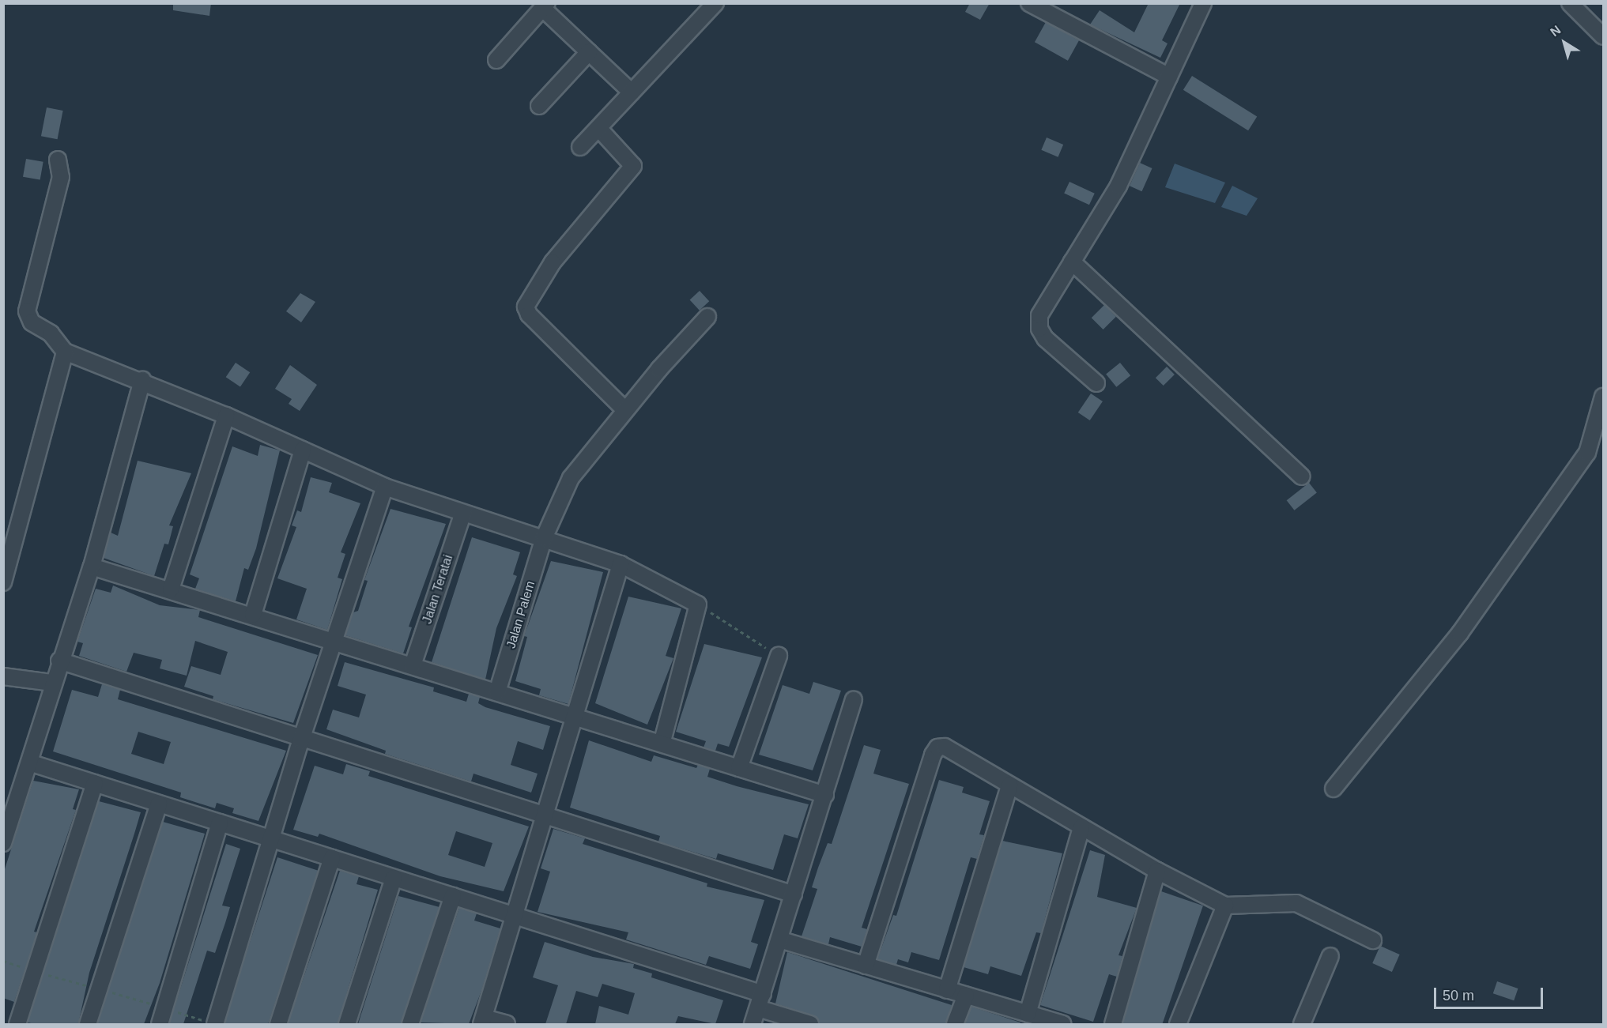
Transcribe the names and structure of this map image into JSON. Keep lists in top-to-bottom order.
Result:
{
  "streets": {
    "street": ["Jalan Teratai", "Jalan Palem"]
  },
  "scale_bar": "50 m",
  "north": "top left"
}
